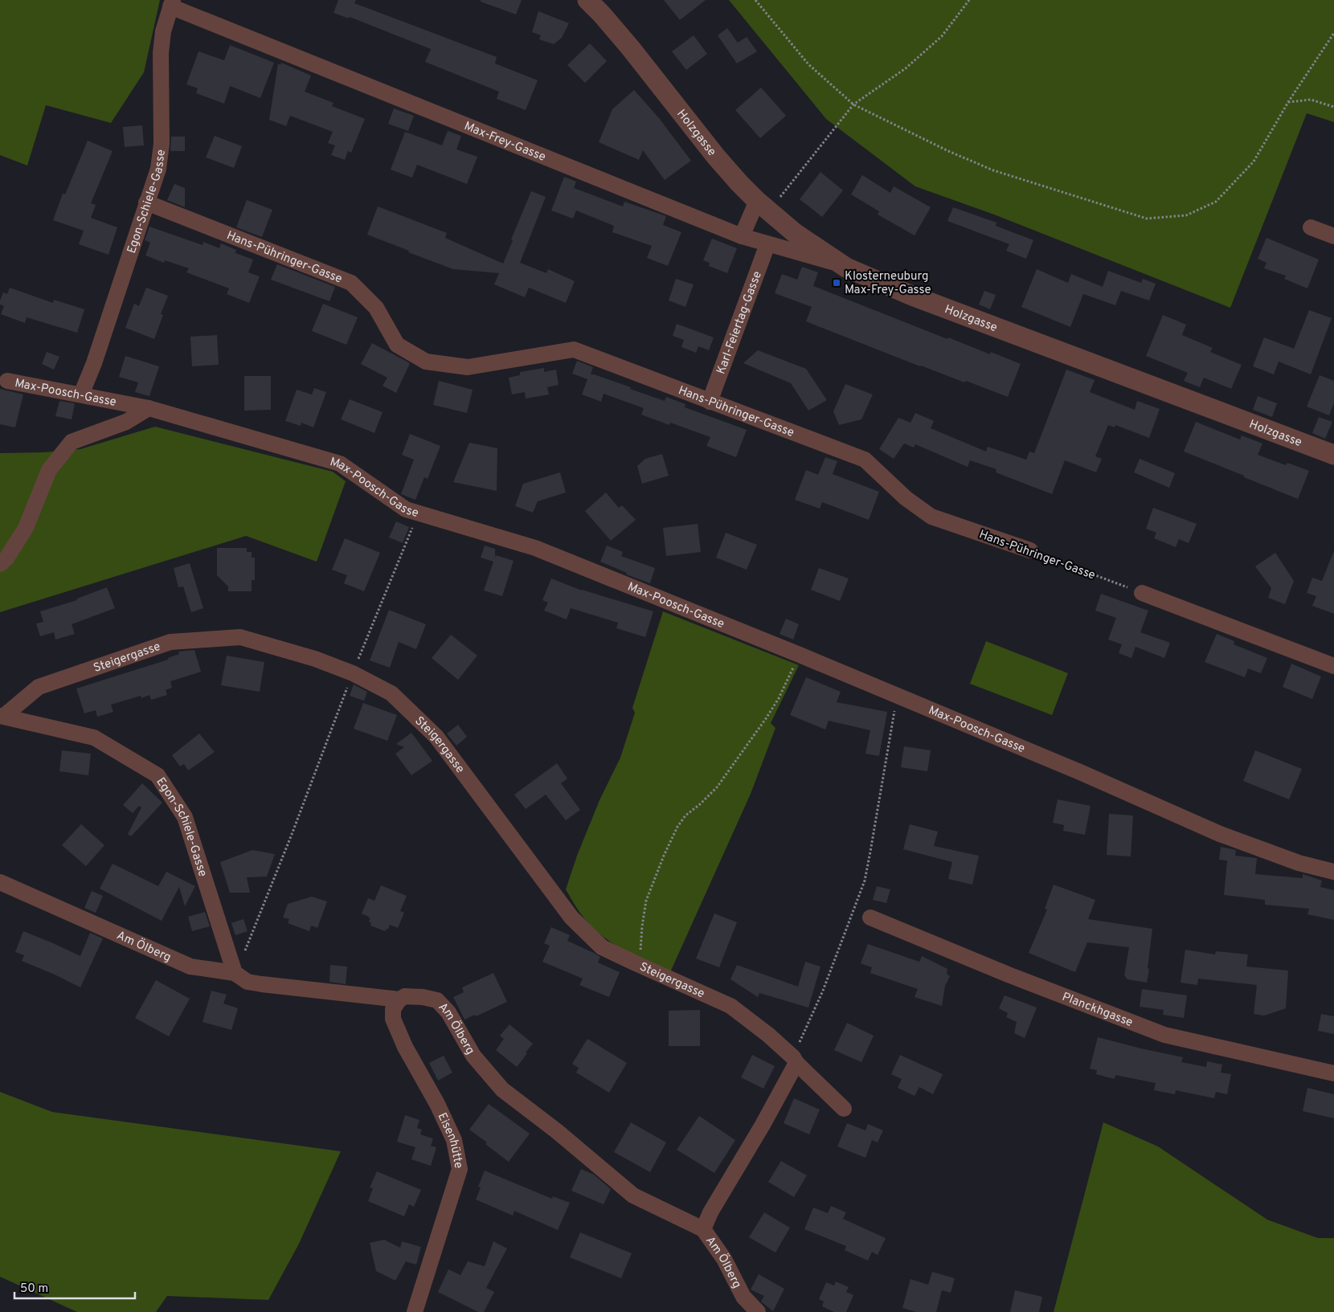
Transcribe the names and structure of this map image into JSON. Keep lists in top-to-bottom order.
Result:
{
  "streets": {
    "street": [
      "Holzgasse",
      "Max-Frey-Gasse",
      "Egon-Schiele-Gasse",
      "Hans-Pühringer-Gasse",
      "Karl-Feiertag-Gasse",
      "Max-Poosch-Gasse",
      "Steigergasse",
      "Am Ölberg",
      "Planckhgasse",
      "Eisenhütte"
    ]
  },
  "crossings": [
    ["Holzgasse", "Max-Frey-Gasse"],
    ["Max-Frey-Gasse", "Egon-Schiele-Gasse"],
    ["Max-Frey-Gasse", "Karl-Feiertag-Gasse"],
    ["Egon-Schiele-Gasse", "Hans-Pühringer-Gasse"],
    ["Egon-Schiele-Gasse", "Max-Poosch-Gasse"],
    ["Egon-Schiele-Gasse", "Steigergasse"],
    ["Egon-Schiele-Gasse", "Am Ölberg"],
    ["Hans-Pühringer-Gasse", "Karl-Feiertag-Gasse"],
    ["Am Ölberg", "Eisenhütte"]
  ],
  "places": {
    "transit": ["Klosterneuburg Max-Frey-Gasse"]
  },
  "scale_bar": "50 m"
}
